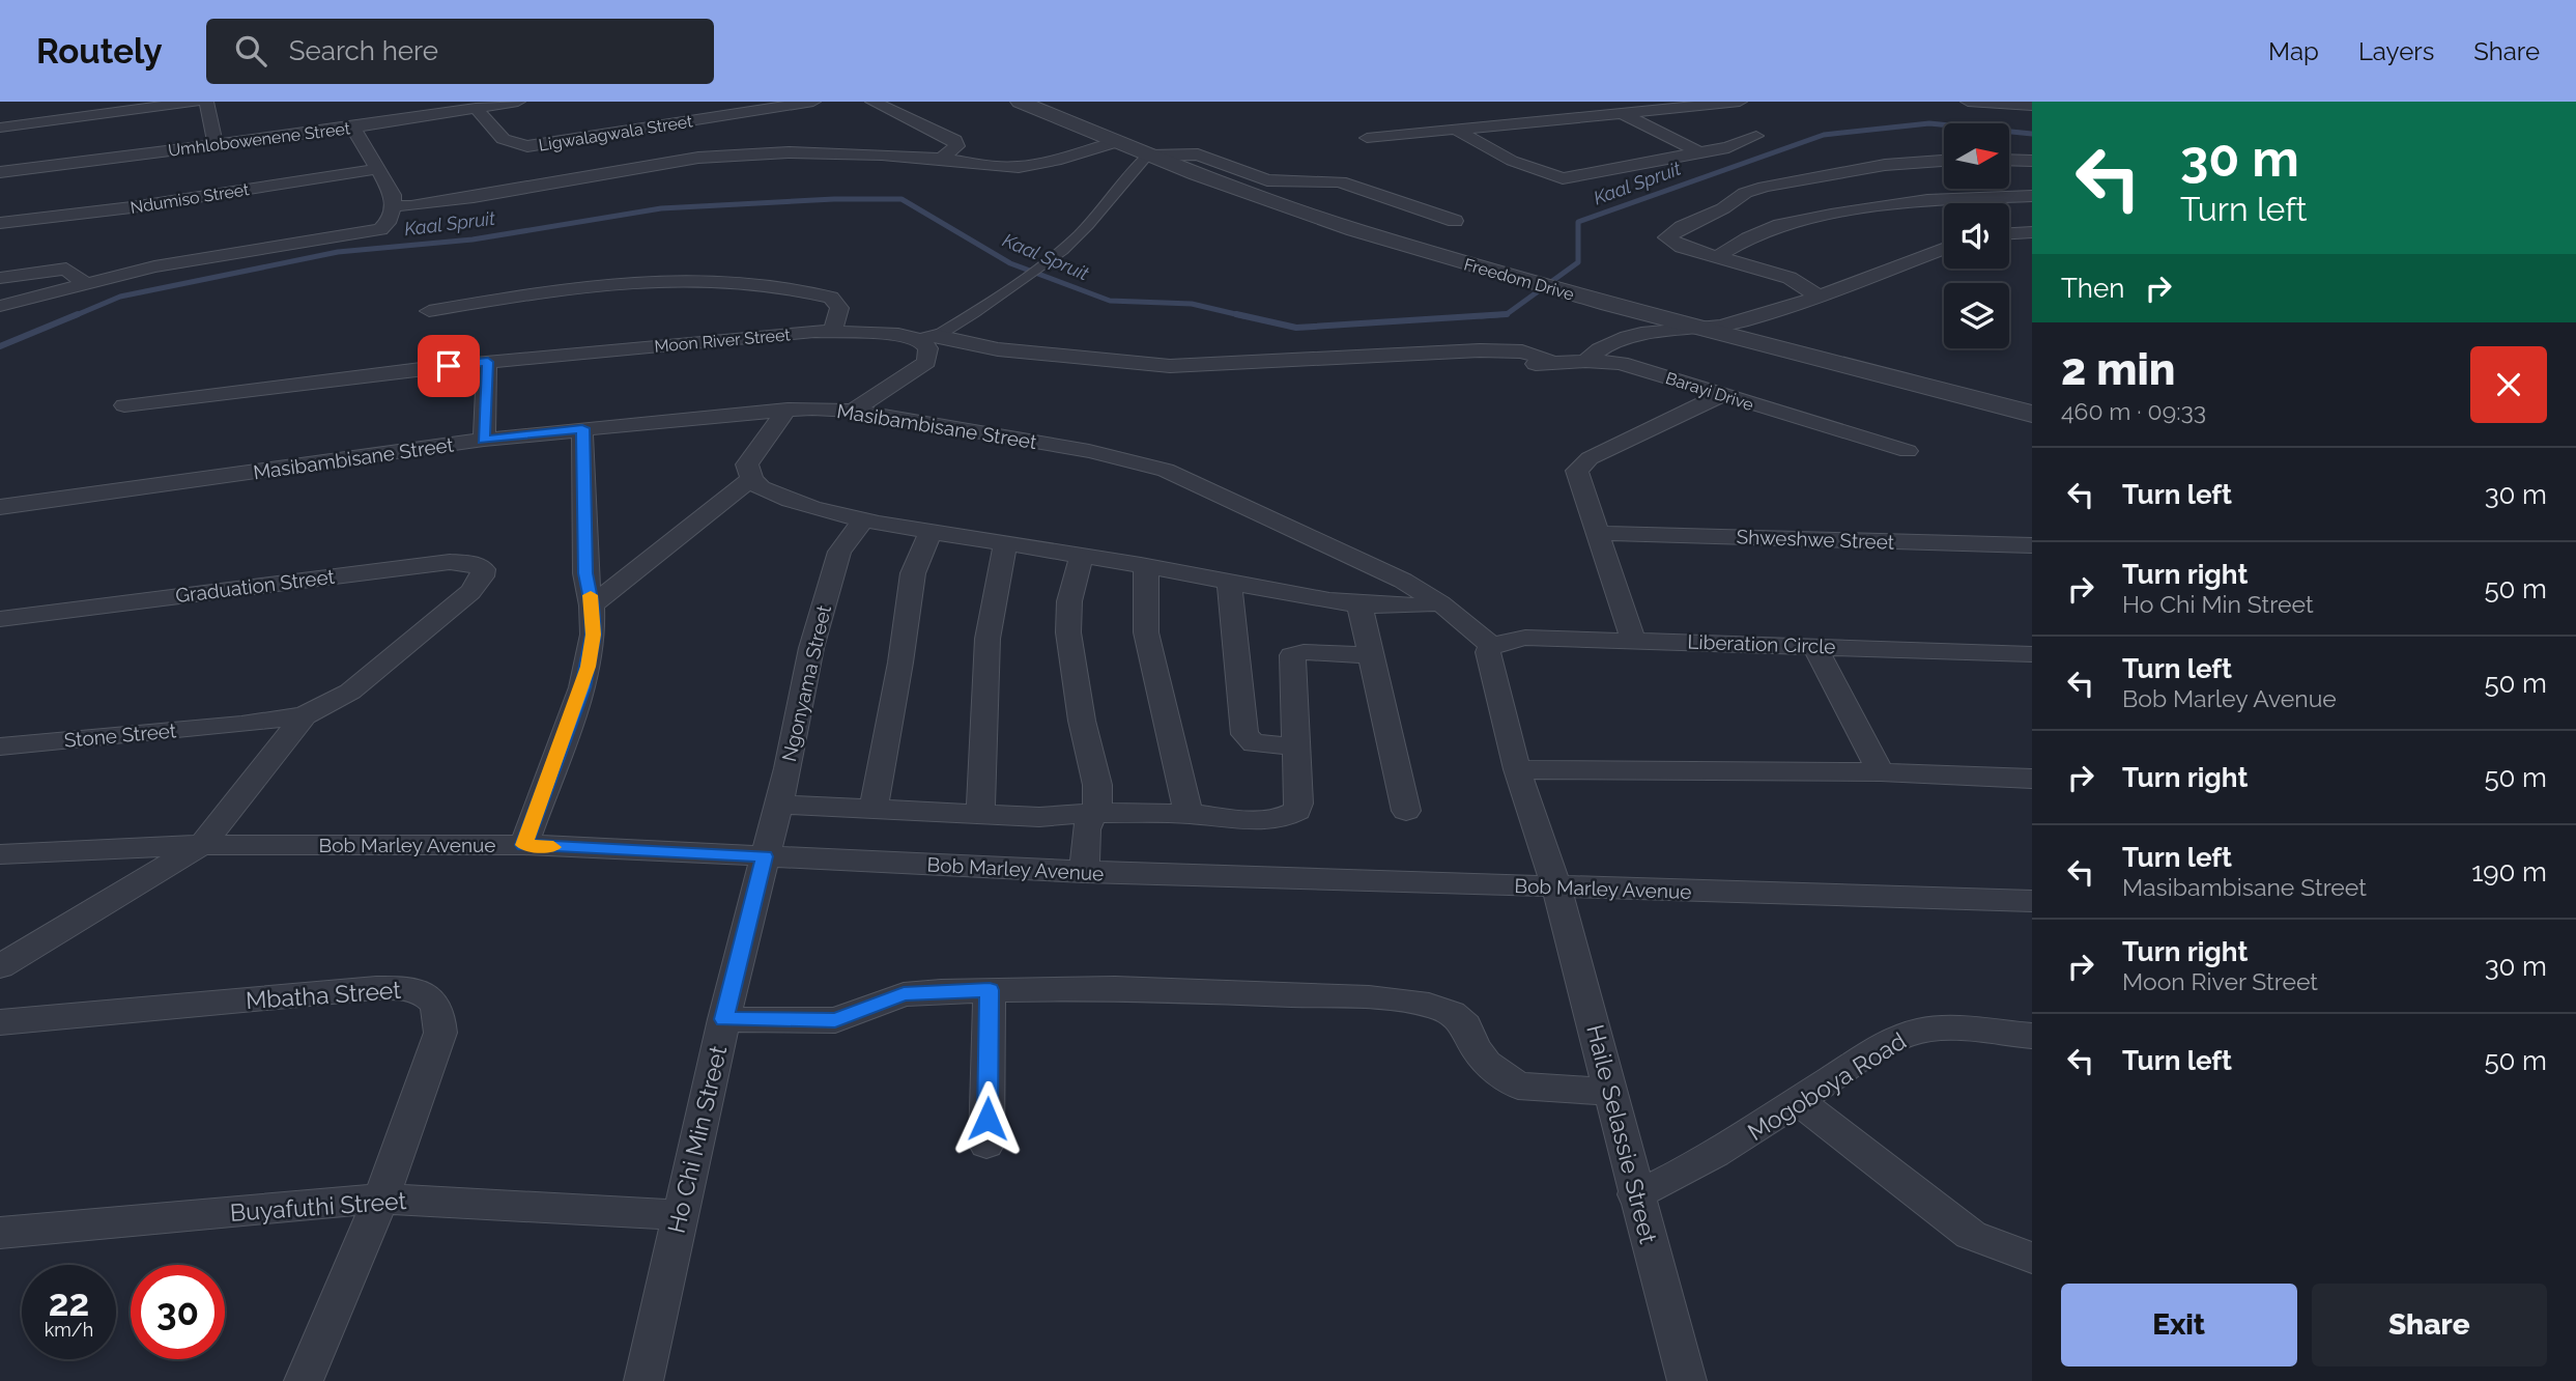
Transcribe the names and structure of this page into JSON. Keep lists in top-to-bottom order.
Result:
{
  "streets": {
    "street": [
      "Ligwalagwala Street",
      "Umhlobowenene Street",
      "Ndumiso Street",
      "Freedom Drive",
      "Moon River Street",
      "Barayi Drive",
      "Masibambisane Street",
      "Shweshwe Street",
      "Graduation Street",
      "Liberation Circle",
      "Ngonyama Street",
      "Stone Street",
      "Bob Marley Avenue",
      "Mbatha Street",
      "Mogoboya Road",
      "Haile Selassie Street",
      "Ho Chi Min Street",
      "Buyafuthi Street"
    ]
  },
  "crossings": [
    ["Ligwalagwala Street", "Umhlobowenene Street"],
    ["Moon River Street", "Barayi Drive"],
    ["Masibambisane Street", "Liberation Circle"],
    ["Graduation Street", "Stone Street"],
    ["Ngonyama Street", "Bob Marley Avenue"],
    ["Ngonyama Street", "Ho Chi Min Street"],
    ["Bob Marley Avenue", "Haile Selassie Street"],
    ["Bob Marley Avenue", "Ho Chi Min Street"],
    ["Mbatha Street", "Buyafuthi Street"],
    ["Mogoboya Road", "Haile Selassie Street"],
    ["Ho Chi Min Street", "Buyafuthi Street"]
  ],
  "water": ["Kaal Spruit"],
  "north": "right",
  "page": {
    "header": "Routely",
    "search": "Search here",
    "nav": ["Map", "Layers", "Share"],
    "turn": ["30 m", "Turn left"],
    "then": "Then",
    "heading": ["2 min", "460 m · 09:33"],
    "list": [
      {
        "name": "Turn left",
        "value": "30 m"
      },
      {
        "name": "Turn right",
        "note": "Ho Chi Min Street",
        "value": "50 m"
      },
      {
        "name": "Turn left",
        "note": "Bob Marley Avenue",
        "value": "50 m"
      },
      {
        "name": "Turn right",
        "value": "50 m"
      },
      {
        "name": "Turn left",
        "note": "Masibambisane Street",
        "value": "190 m"
      },
      {
        "name": "Turn right",
        "note": "Moon River Street",
        "value": "30 m"
      },
      {
        "name": "Turn left",
        "value": "50 m"
      }
    ],
    "speed": "22 km/h",
    "limit": "30",
    "buttons": ["Exit", "Share"]
  }
}
